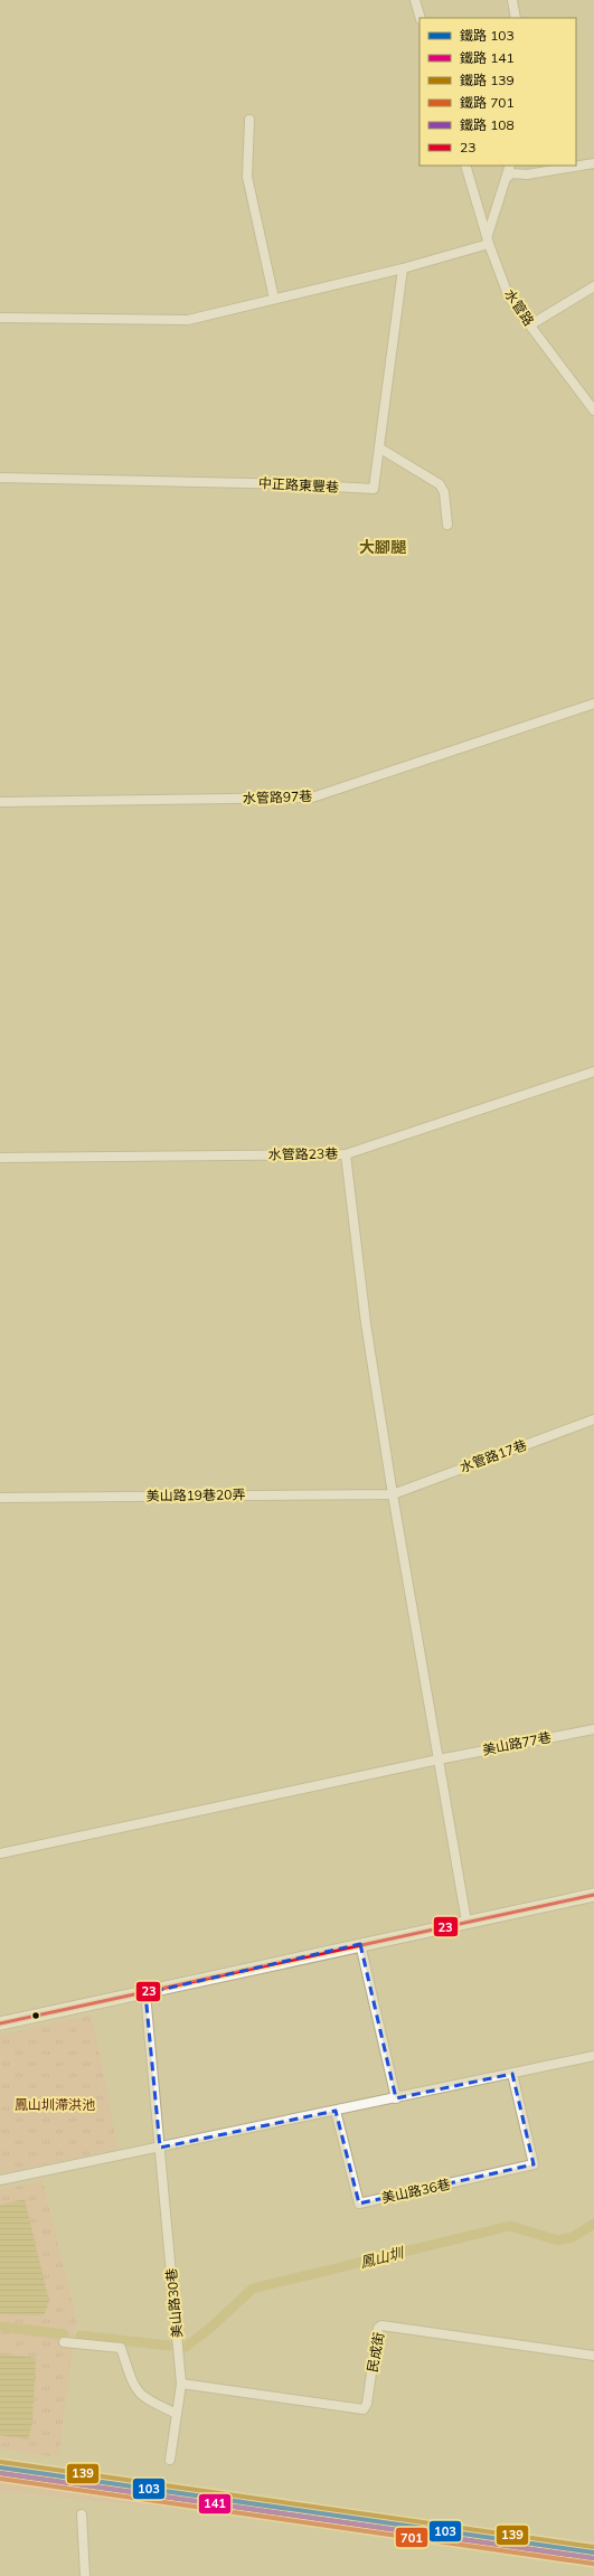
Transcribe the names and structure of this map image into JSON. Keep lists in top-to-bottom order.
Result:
{
  "streets": {
    "street": [
      "水管路",
      "中正路東豐巷",
      "水管路97巷",
      "水管路23巷",
      "水管路17巷",
      "美山路19巷20弄",
      "美山路77巷",
      "美山路36巷",
      "美山路30巷",
      "民成街"
    ]
  },
  "crossings": [
    ["水管路17巷", "美山路19巷20弄"],
    ["美山路30巷", "民成街"]
  ],
  "districts": ["大腳腿"],
  "water": ["鳳山圳"],
  "parks": ["鳳山圳滯洪池"],
  "lines": [
    "transit line 23",
    "rail line 139",
    "rail line 103",
    "rail line 141",
    "rail line 108",
    "rail line 701"
  ],
  "legend": [
    "鐵路 103",
    "鐵路 141",
    "鐵路 139",
    "鐵路 701",
    "鐵路 108",
    "23"
  ]
}
